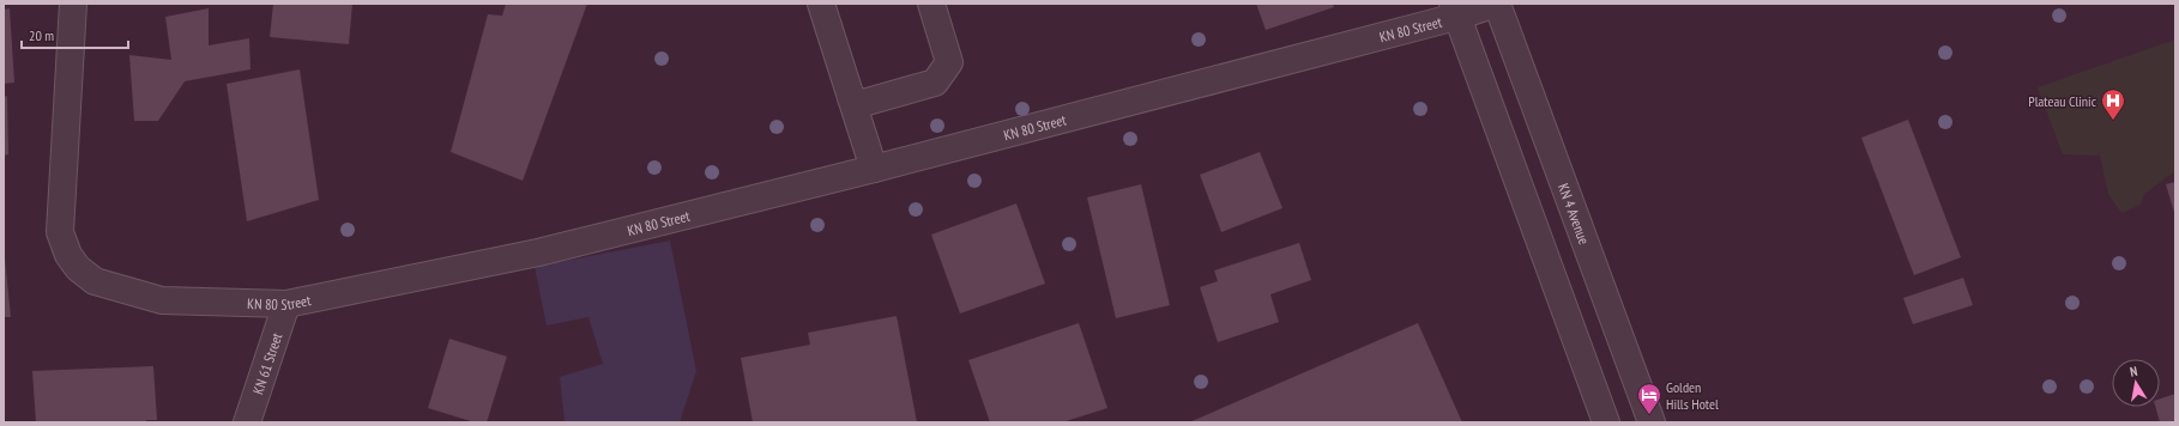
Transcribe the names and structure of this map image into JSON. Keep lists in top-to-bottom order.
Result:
{
  "streets": {
    "street": ["KN 80 Street", "KN 4 Avenue", "KN 61 Street"]
  },
  "crossings": [
    ["KN 80 Street", "KN 4 Avenue"],
    ["KN 80 Street", "KN 61 Street"]
  ],
  "places": {
    "hospital": ["Plateau Clinic"],
    "hotel": ["Golden Hills Hotel"]
  },
  "scale_bar": "20 m",
  "north": "top"
}
